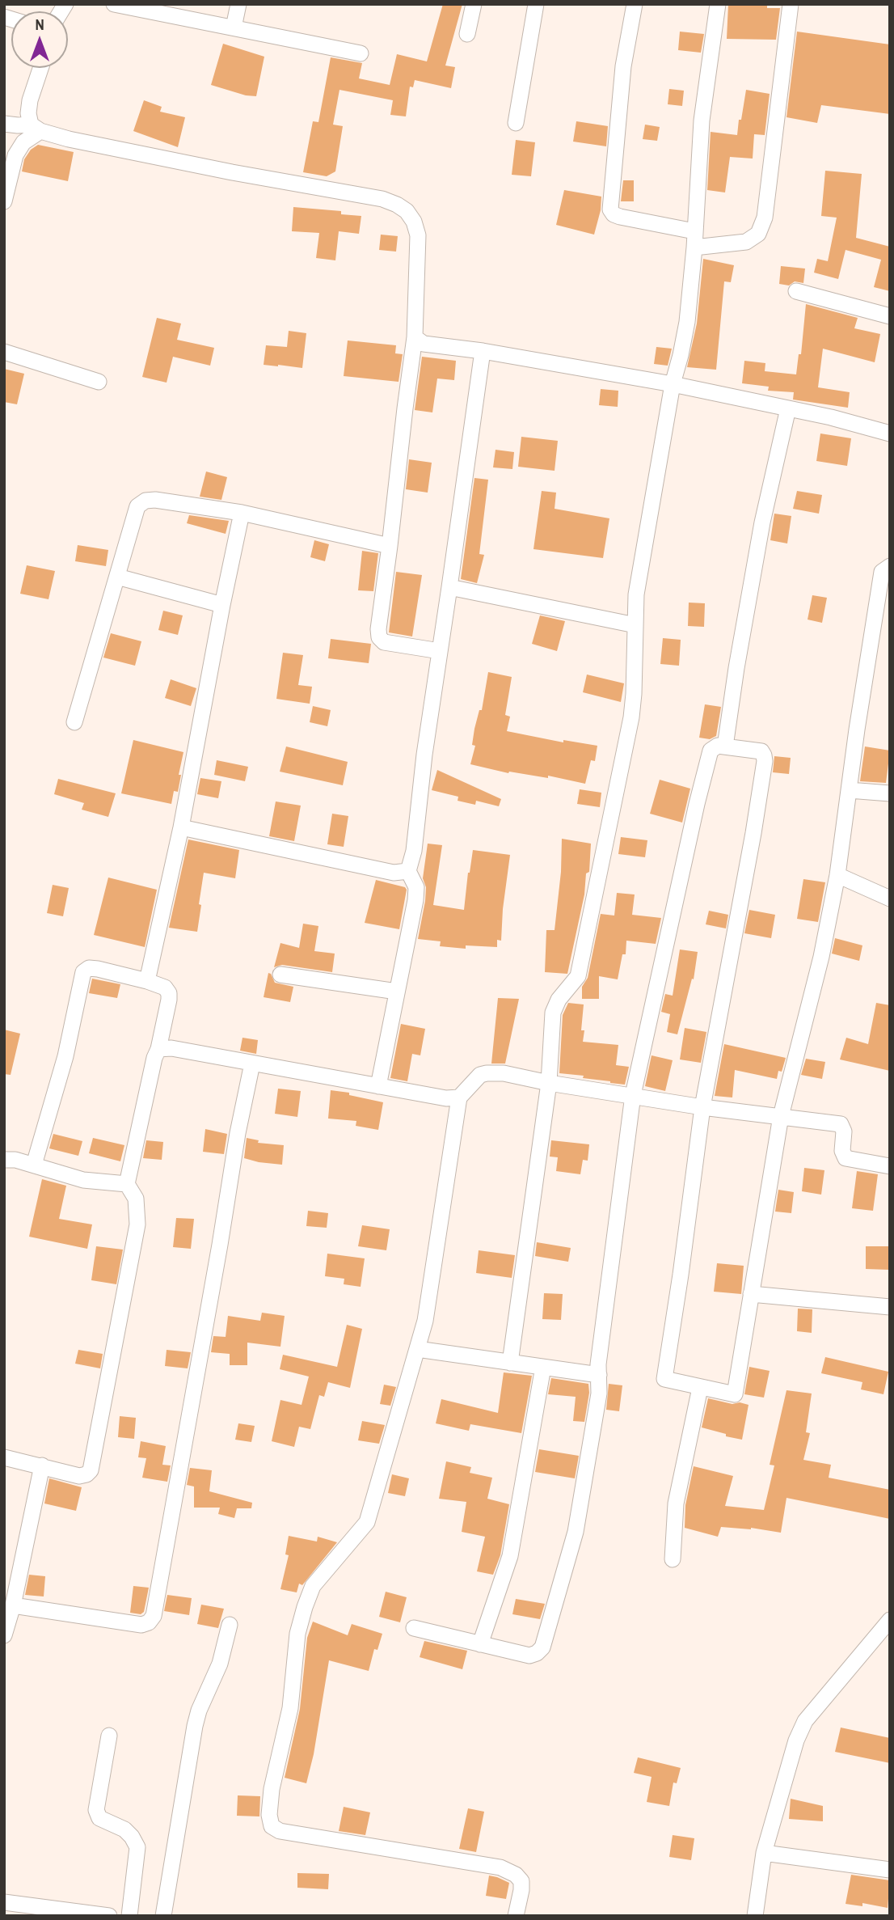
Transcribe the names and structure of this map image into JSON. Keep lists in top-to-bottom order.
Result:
{
  "north": "top"
}
